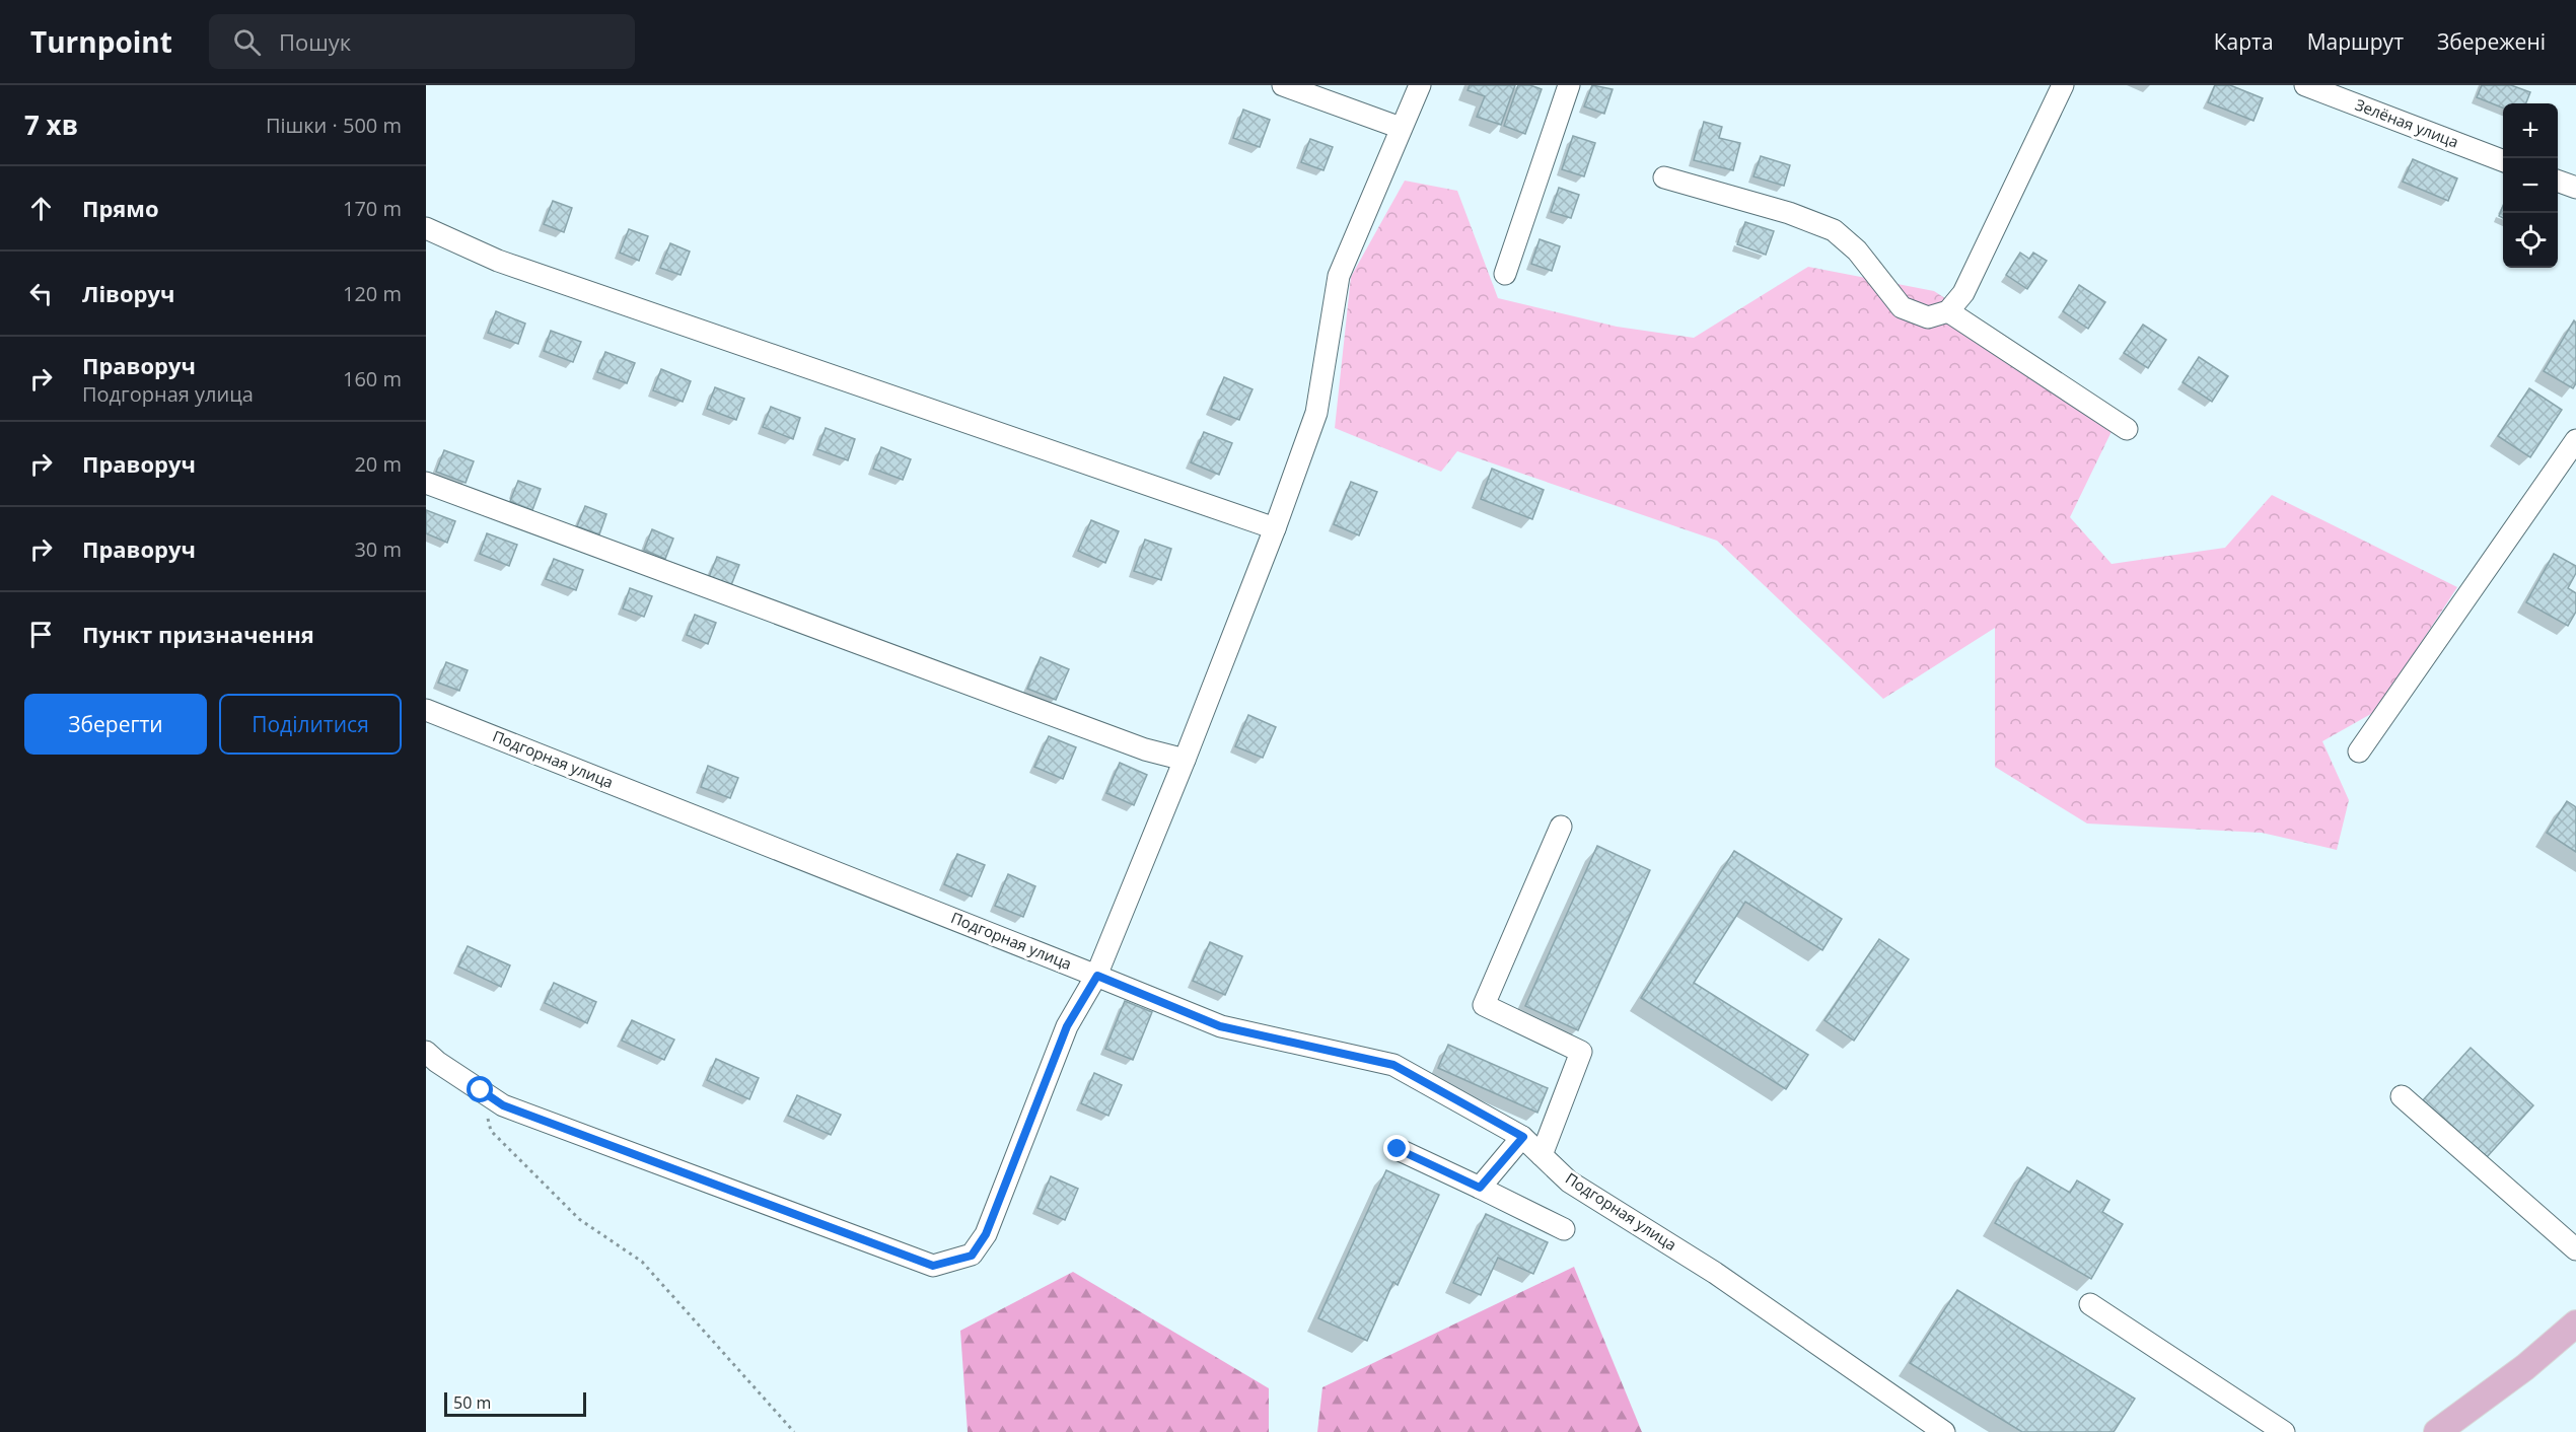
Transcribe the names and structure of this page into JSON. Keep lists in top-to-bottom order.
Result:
{
  "streets": {
    "street": ["Зелёная улица", "Подгорная улица"]
  },
  "scale_bar": "50 m",
  "page": {
    "header": "Turnpoint",
    "search": "Пошук",
    "nav": ["Карта", "Маршрут", "Збережені"],
    "heading": ["7 хв", "Пішки · 500 m"],
    "map_buttons": ["+", "−"],
    "list": [
      ["Прямо", "170 m"],
      ["Ліворуч", "120 m"],
      ["Праворуч", "Подгорная улица", "160 m"],
      ["Праворуч", "20 m"],
      ["Праворуч", "30 m"],
      "Пункт призначення"
    ],
    "buttons": ["Зберегти", "Поділитися"],
    "scale": "50 m"
  }
}
